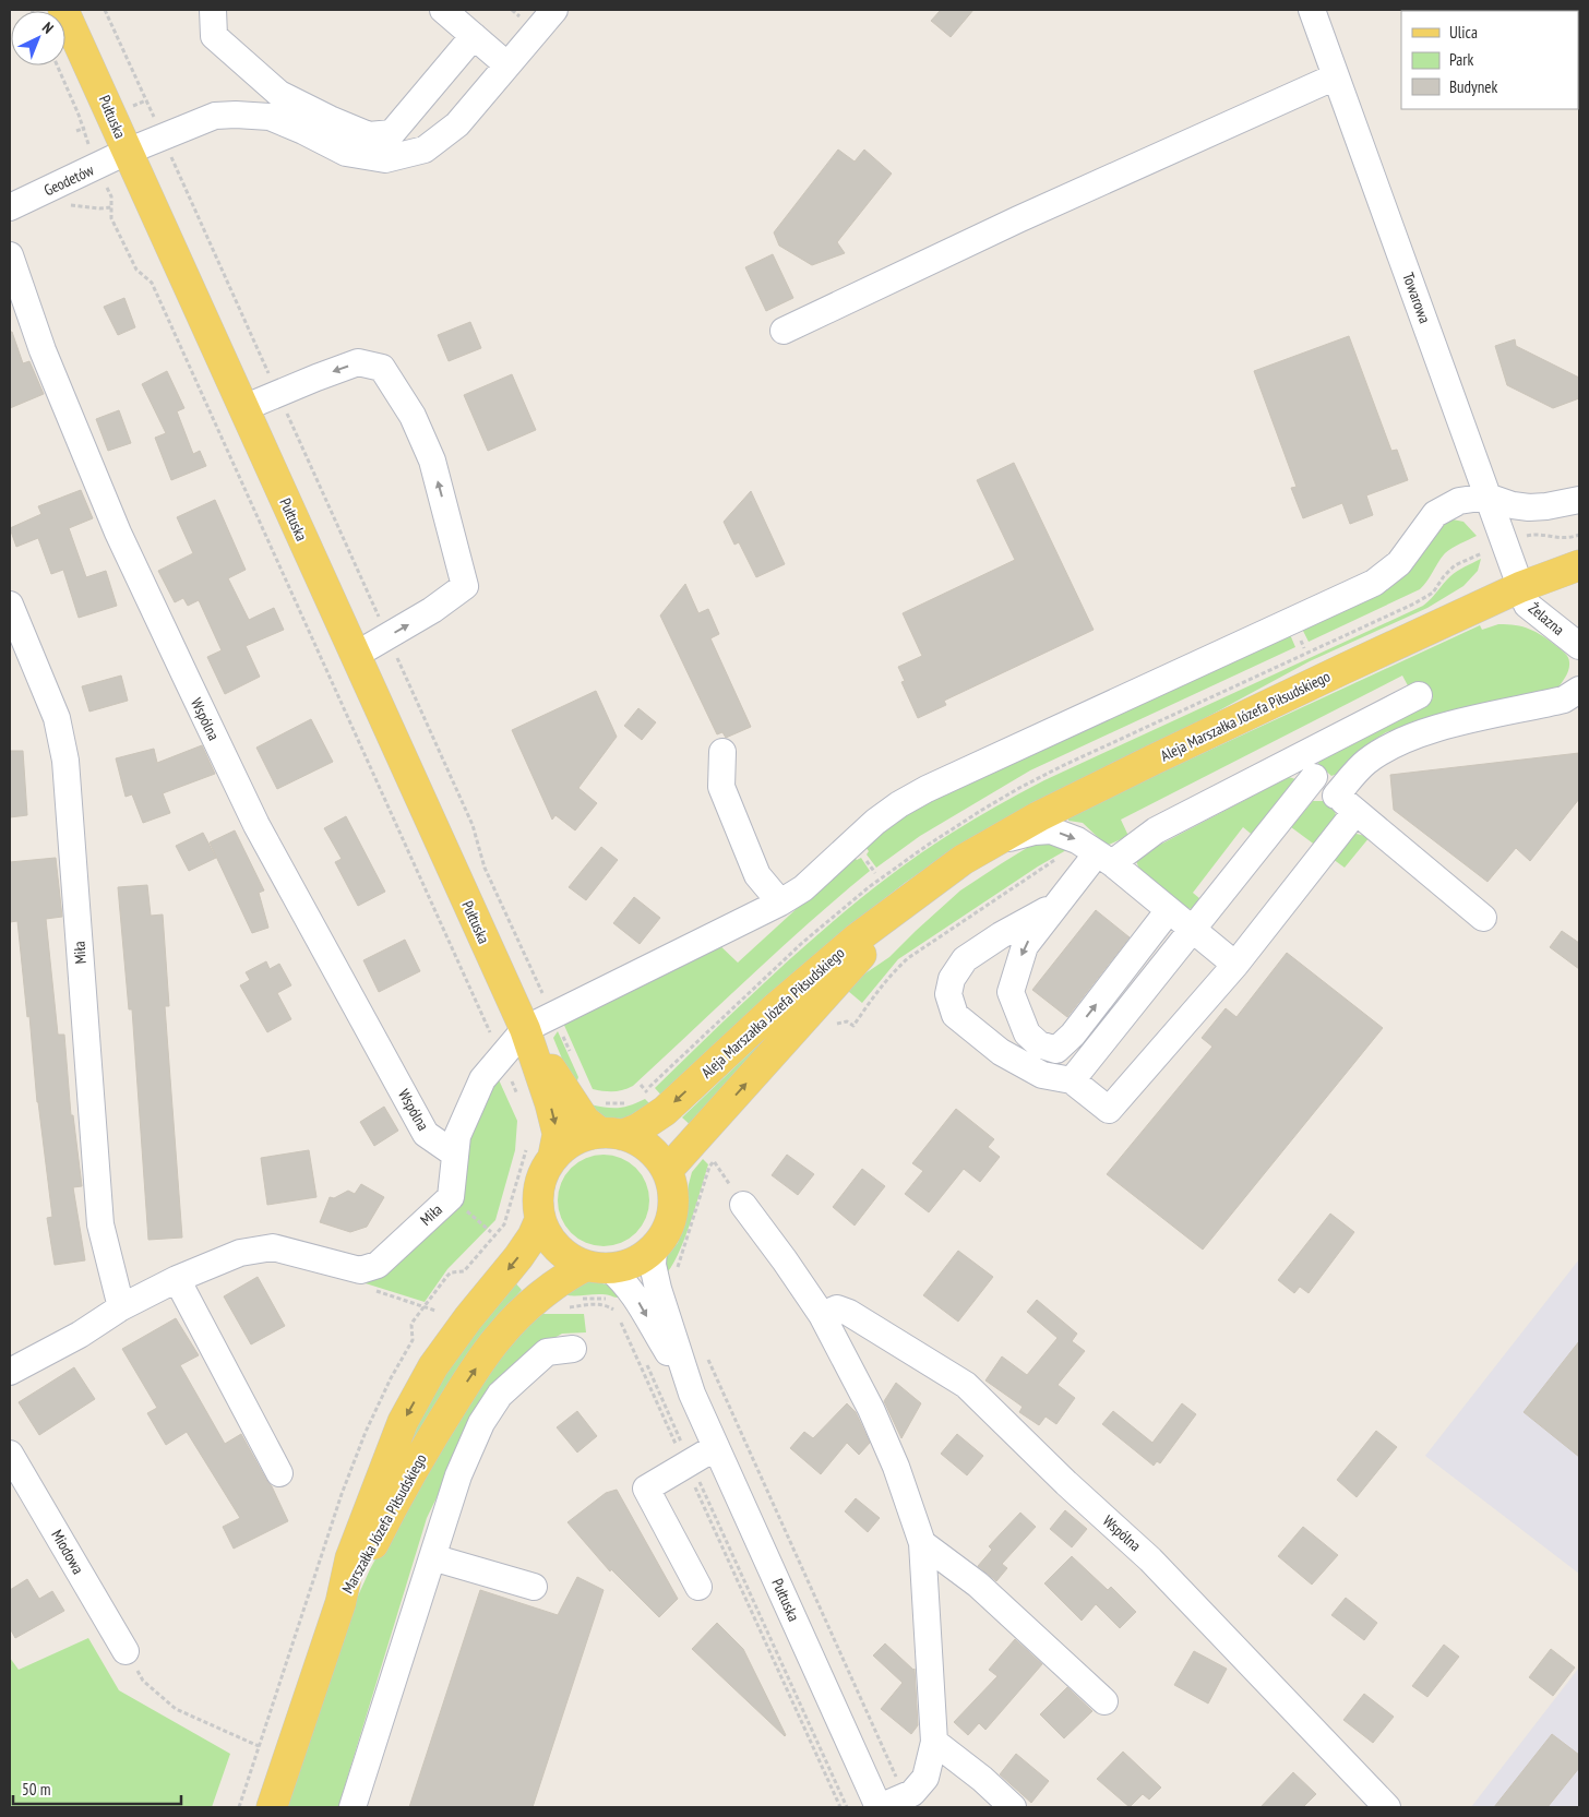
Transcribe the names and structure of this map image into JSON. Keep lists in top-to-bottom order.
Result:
{
  "streets": {
    "main road": ["Pułtuska", "Aleja Marszałka Józefa Piłsudskiego", "Marszałka Józefa Piłsudskiego"],
    "street": [
      "Geodetów",
      "Towarowa",
      "Żelazna",
      "Wspólna",
      "Miła",
      "Miodowa"
    ]
  },
  "crossings": [
    ["Pułtuska", "Geodetów"],
    ["Pułtuska", "Aleja Marszałka Józefa Piłsudskiego"],
    ["Pułtuska", "Miła"],
    ["Pułtuska", "Marszałka Józefa Piłsudskiego"],
    ["Towarowa", "Żelazna"],
    ["Towarowa", "Aleja Marszałka Józefa Piłsudskiego"],
    ["Żelazna", "Aleja Marszałka Józefa Piłsudskiego"],
    ["Aleja Marszałka Józefa Piłsudskiego", "Marszałka Józefa Piłsudskiego"],
    ["Wspólna", "Miła"]
  ],
  "legend": ["Ulica", "Park", "Budynek"],
  "scale_bar": "50 m",
  "north": "top right"
}
